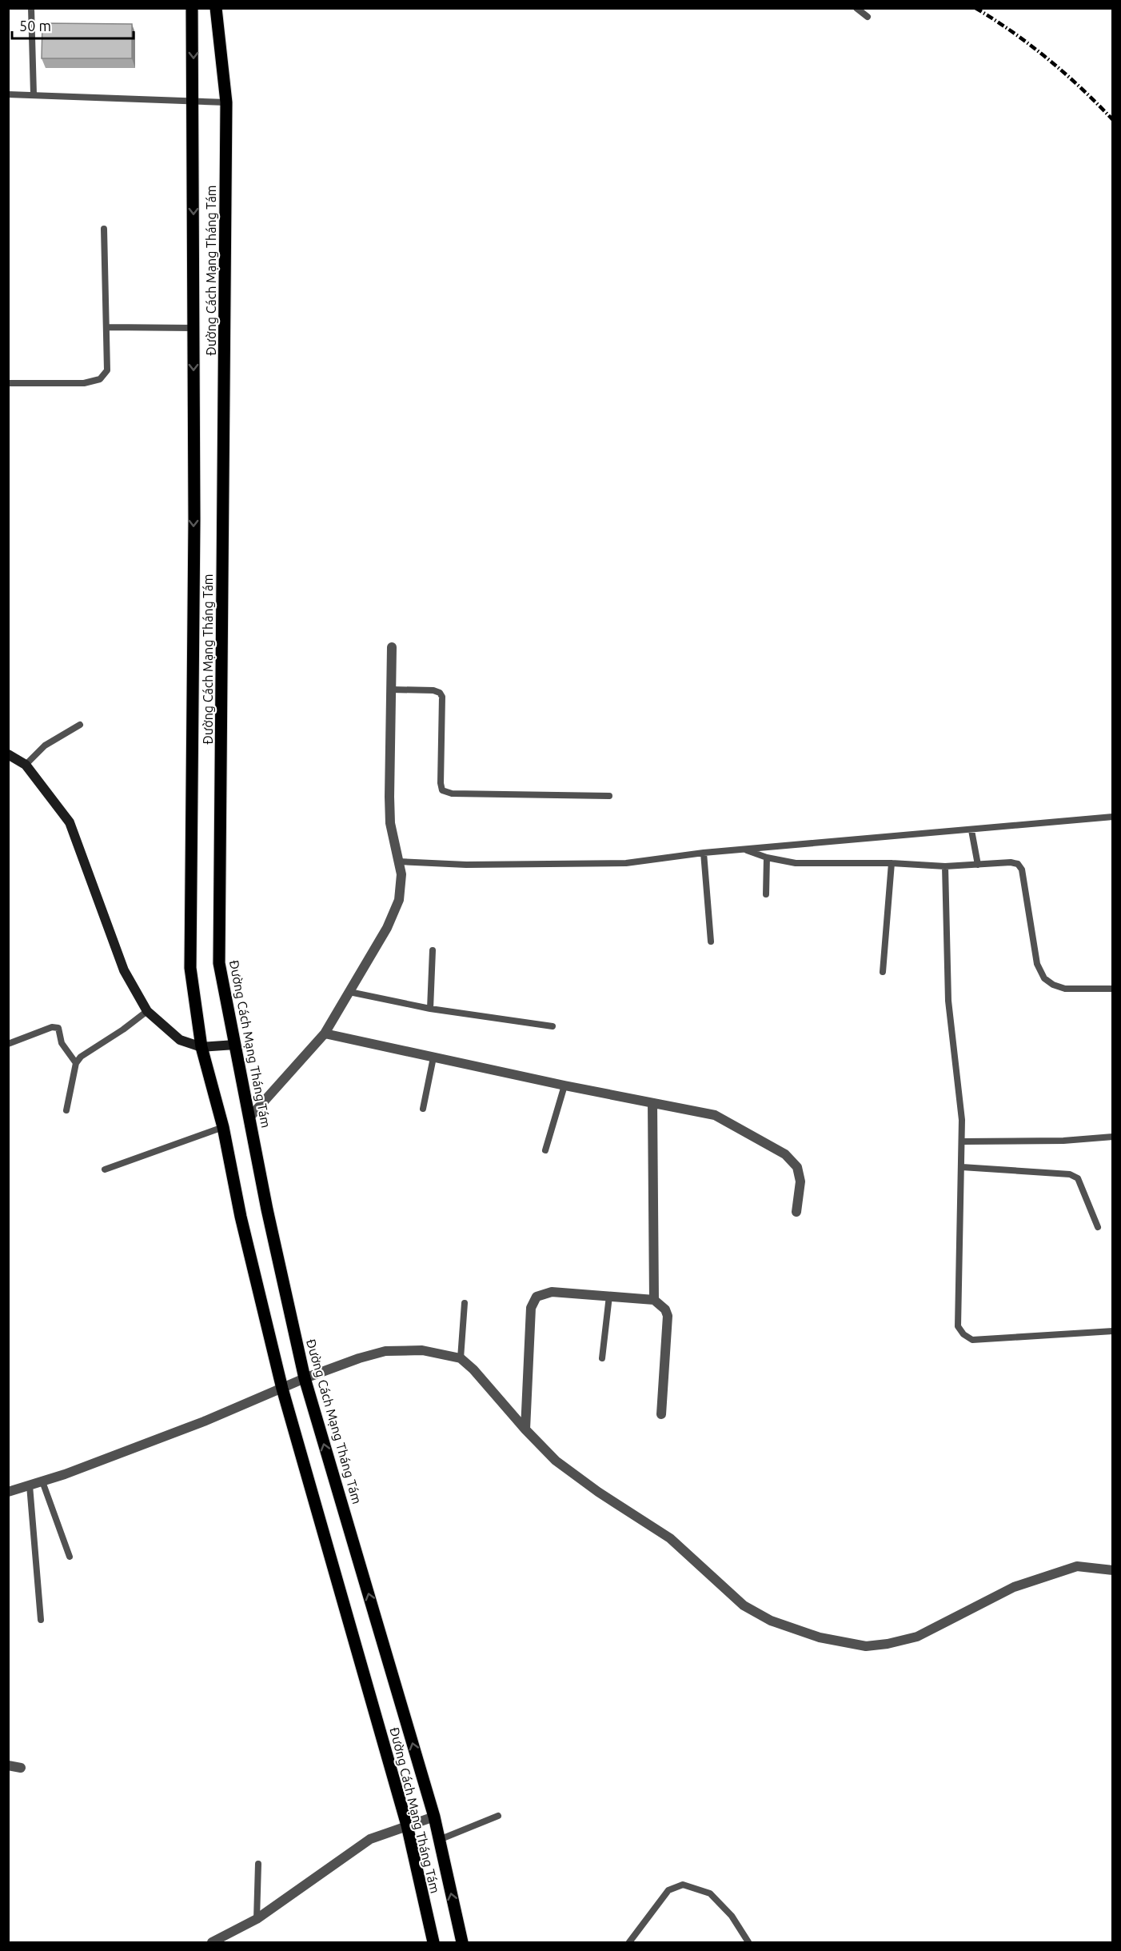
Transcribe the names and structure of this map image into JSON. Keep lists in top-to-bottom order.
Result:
{
  "streets": {
    "main road": ["Đường Cách Mạng Tháng Tám"]
  },
  "scale_bar": "50 m"
}
